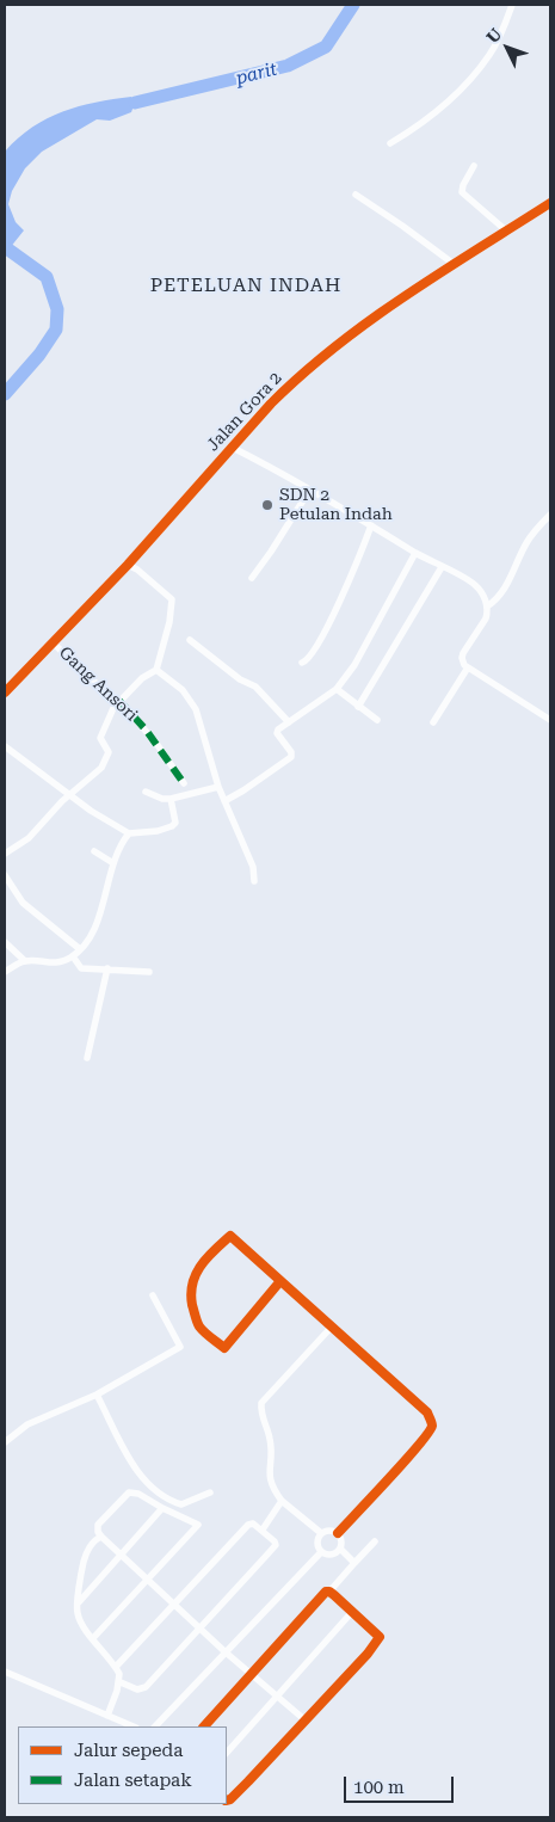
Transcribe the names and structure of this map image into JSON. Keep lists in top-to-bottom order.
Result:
{
  "streets": {
    "street": ["Jalan Gora 2", "Gang Ansori"]
  },
  "crossings": [
    ["Jalan Gora 2", "Gang Ansori"]
  ],
  "districts": ["PETELUAN INDAH"],
  "water": ["parit"],
  "places": ["SDN 2 Petulan Indah"],
  "legend": ["Jalur sepeda", "Jalan setapak"],
  "scale_bar": "100 m",
  "north": "top left"
}
